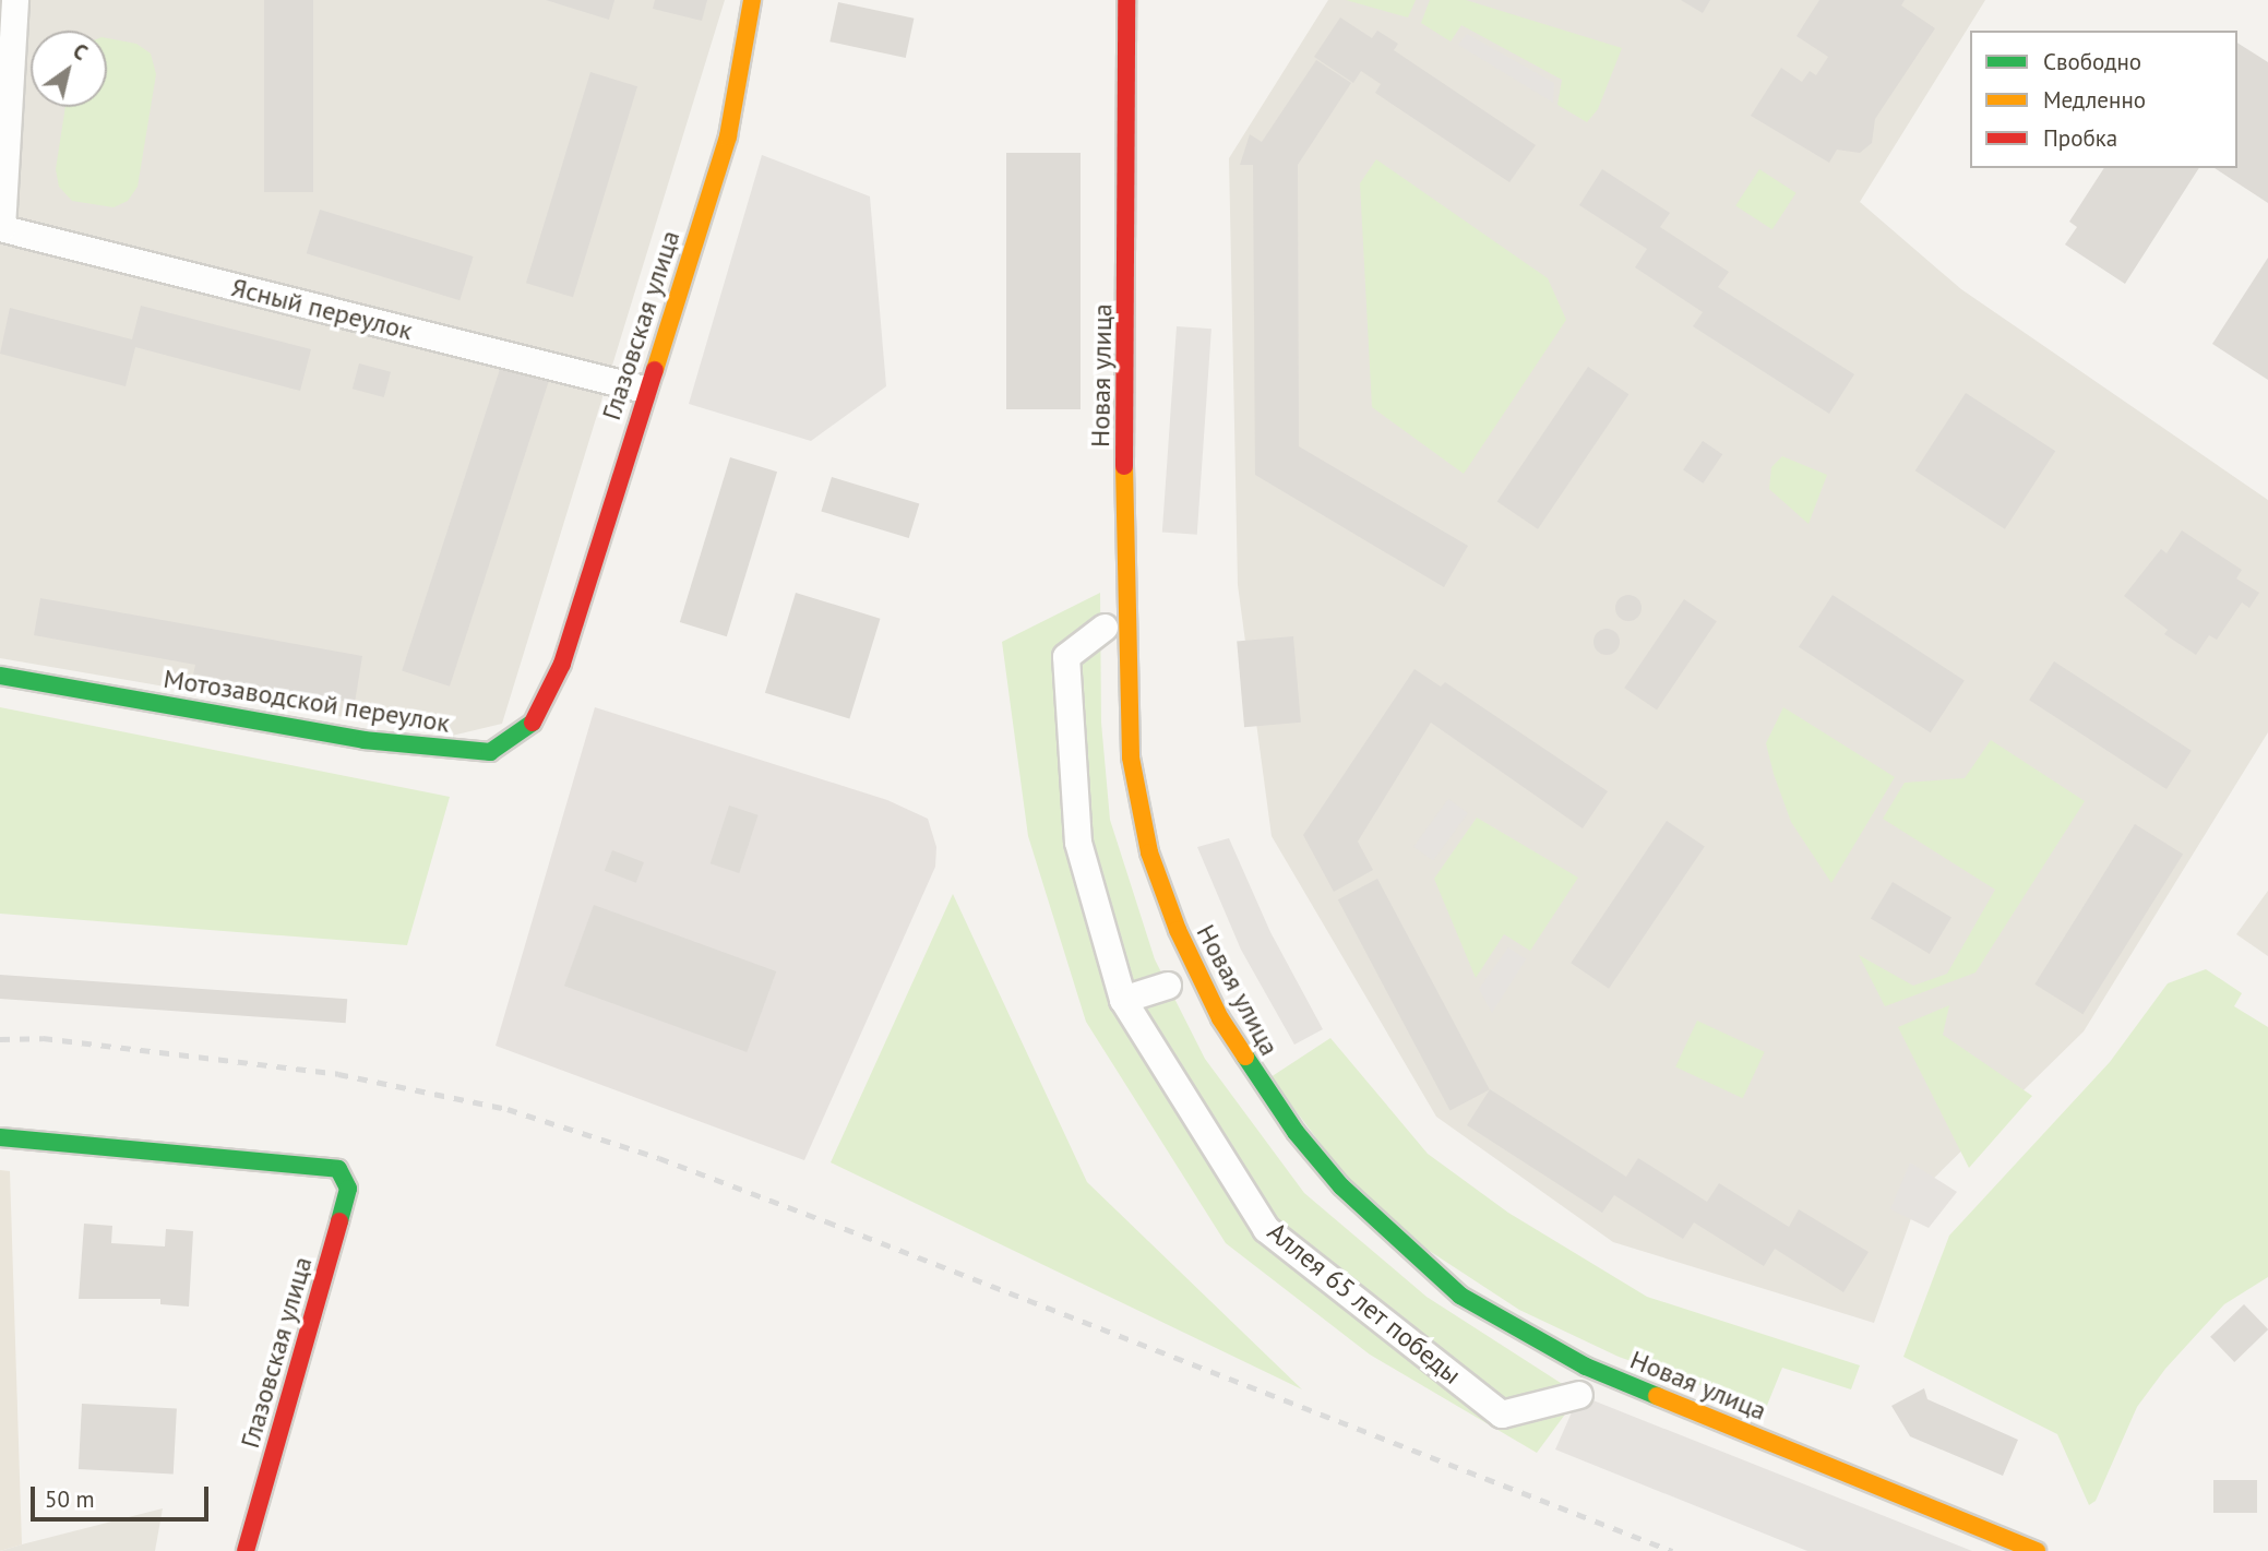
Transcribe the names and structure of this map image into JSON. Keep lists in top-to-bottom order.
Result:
{
  "streets": {
    "street": [
      "Ясный переулок",
      "Глазовская улица",
      "Новая улица",
      "Мотозаводской переулок",
      "Аллея 65 лет победы"
    ]
  },
  "crossings": [
    ["Ясный переулок", "Глазовская улица"],
    ["Глазовская улица", "Мотозаводской переулок"]
  ],
  "legend": ["Свободно", "Медленно", "Пробка"],
  "scale_bar": "50 m",
  "north": "top right"
}
